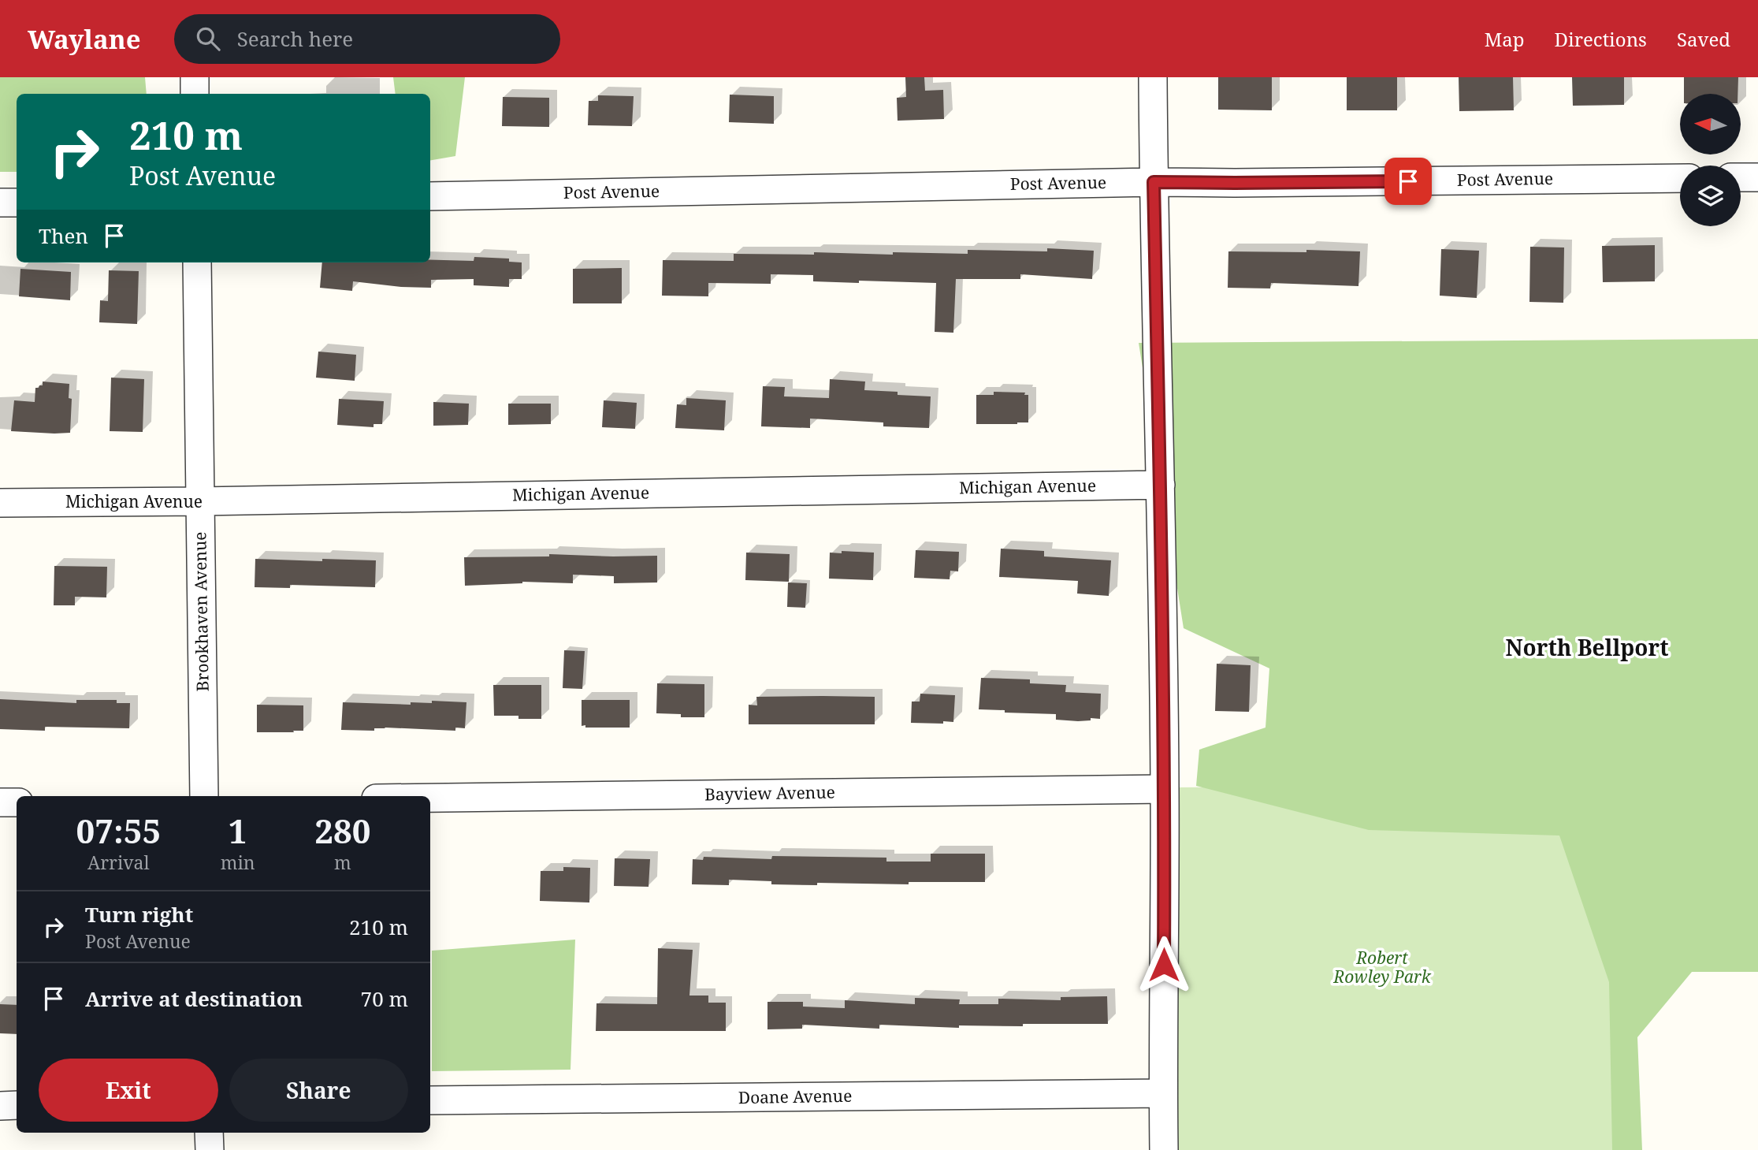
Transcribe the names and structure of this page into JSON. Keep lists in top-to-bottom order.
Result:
{
  "streets": {
    "street": [
      "Post Avenue",
      "Michigan Avenue",
      "Brookhaven Avenue",
      "Bayview Avenue",
      "Doane Avenue"
    ]
  },
  "crossings": [
    ["Michigan Avenue", "Brookhaven Avenue"]
  ],
  "districts": ["North Bellport"],
  "parks": ["Robert Rowley Park"],
  "north": "left",
  "page": {
    "header": "Waylane",
    "search": "Search here",
    "nav": ["Map", "Directions", "Saved"],
    "turn": ["210 m", "Post Avenue"],
    "then": "Then",
    "eta": [
      "07:55",
      "Arrival",
      "1",
      "min",
      "280",
      "m"
    ],
    "list": [
      {
        "name": "Turn right",
        "note": "Post Avenue",
        "value": "210 m"
      },
      {
        "name": "Arrive at destination",
        "value": "70 m"
      }
    ],
    "buttons": ["Exit", "Share"]
  }
}
